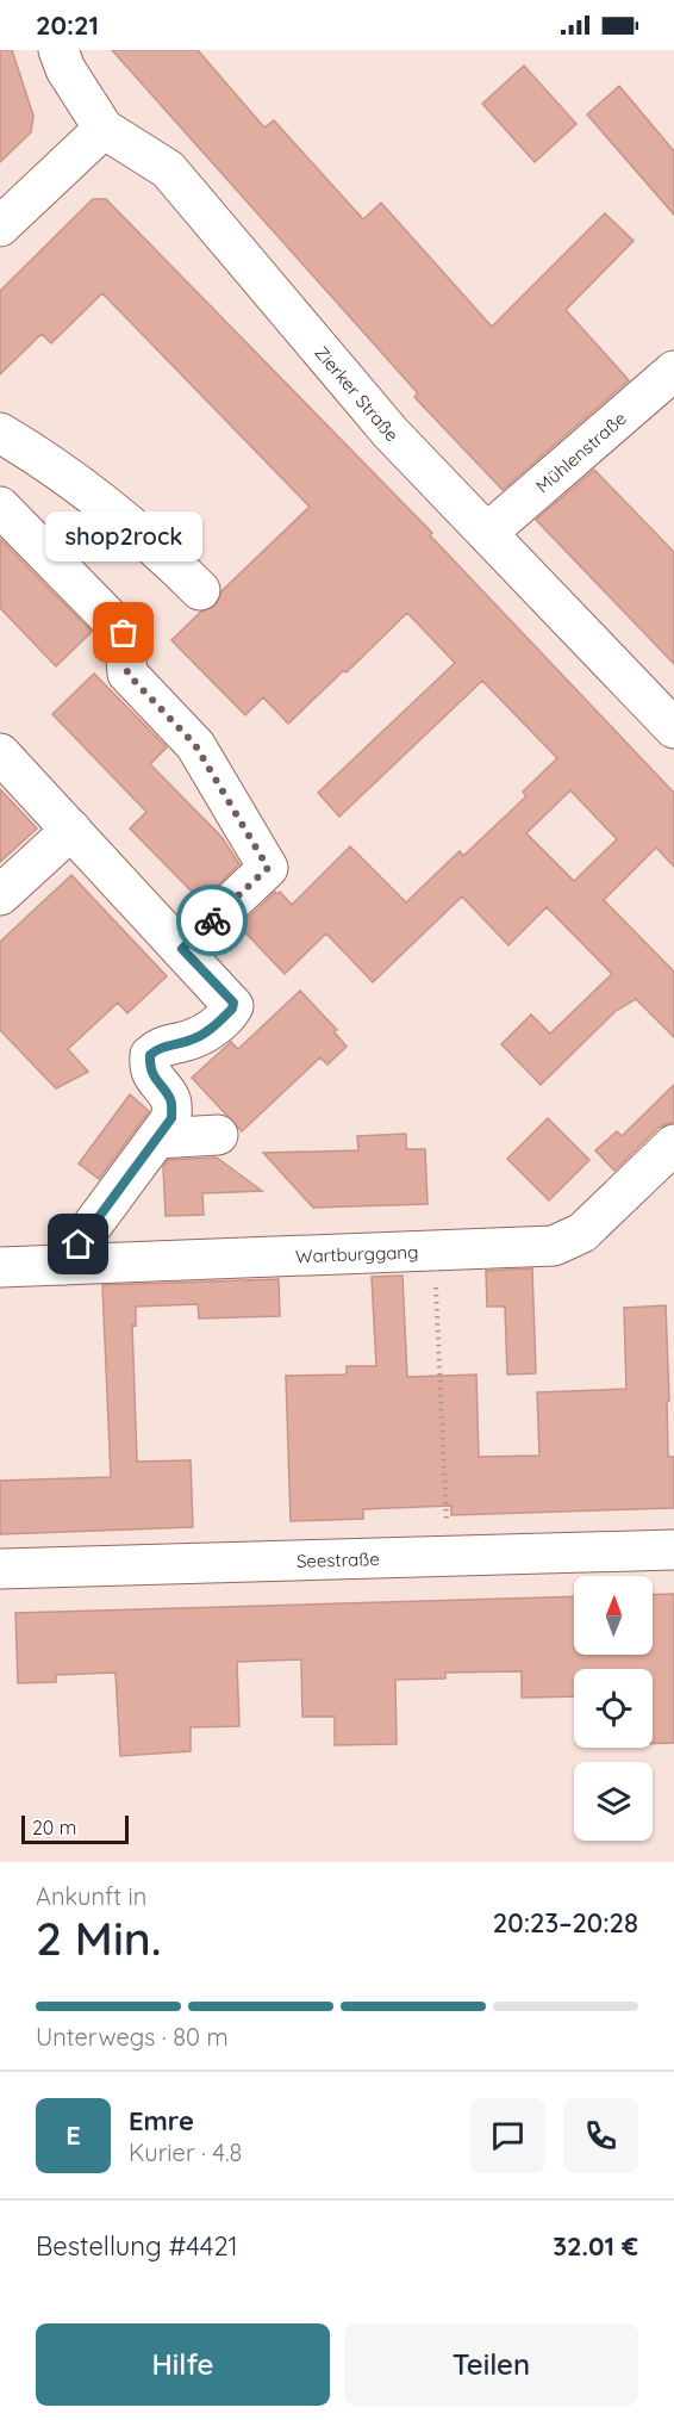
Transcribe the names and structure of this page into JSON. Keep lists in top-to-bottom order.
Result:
{
  "streets": {
    "street": [
      "Zierker Straße",
      "Mühlenstraße",
      "Wartburggang",
      "Seestraße"
    ]
  },
  "crossings": [
    ["Zierker Straße", "Mühlenstraße"]
  ],
  "places": ["shop2rock"],
  "scale_bar": "20 m",
  "north": "top",
  "page": {
    "status": "20:21",
    "bubble": "shop2rock",
    "scale": "20 m",
    "heading": ["2 Min.", "Ankunft in", "20:23–20:28"],
    "panel": [
      "Emre",
      "Kurier · 4.8",
      "Bestellung #4421",
      "32.01 €"
    ],
    "bar": "Unterwegs · 80 m",
    "round": "E",
    "buttons": ["Hilfe", "Teilen"]
  }
}
